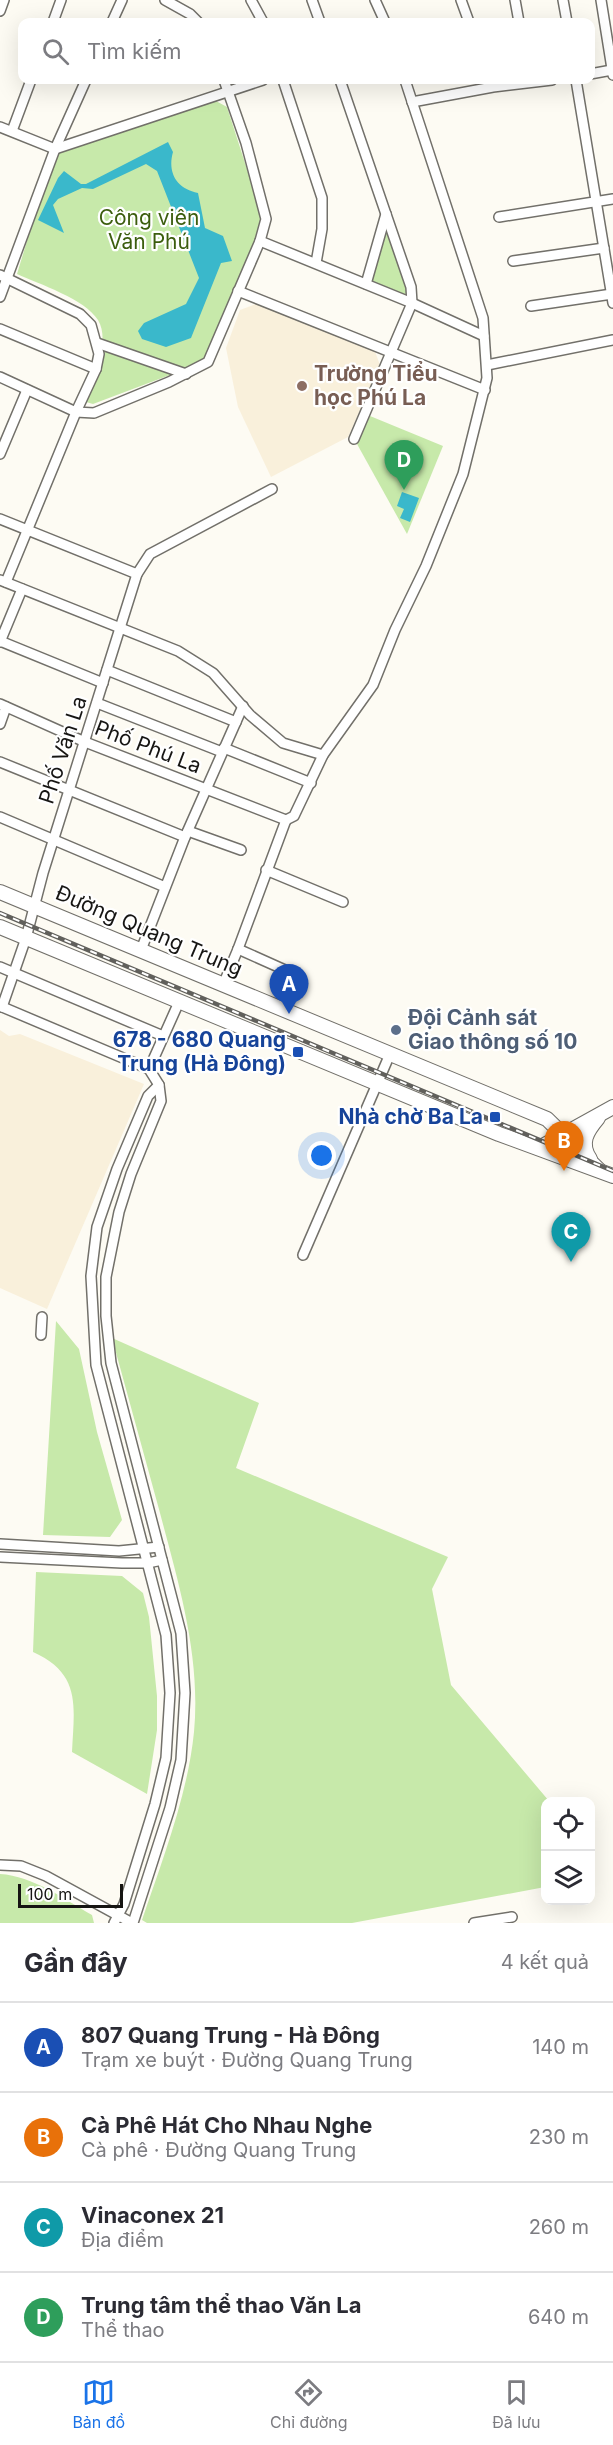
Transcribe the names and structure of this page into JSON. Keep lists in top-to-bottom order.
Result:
{
  "streets": {
    "highway": ["Đường Quang Trung"],
    "street": ["Phố Phú La", "Phố Văn La"]
  },
  "crossings": [
    ["Phố Phú La", "Phố Văn La"],
    ["Phố Văn La", "Đường Quang Trung"]
  ],
  "parks": ["Công viên Văn Phú"],
  "places": {
    "other": ["Trường Tiểu học Phú La", "Đội Cảnh sát Giao thông số 10"],
    "transit": ["678 - 680 Quang Trung (Hà Đông)", "Nhà chờ Ba La"]
  },
  "scale_bar": "100 m",
  "page": {
    "search": "Tìm kiếm",
    "pins": [
      "D",
      "A",
      "B",
      "C"
    ],
    "scale": "100 m",
    "heading": ["Gần đây", "4 kết quả"],
    "list": [
      {
        "mark": "A",
        "name": "807 Quang Trung - Hà Đông",
        "note": "Trạm xe buýt · Đường Quang Trung",
        "value": "140 m"
      },
      {
        "mark": "B",
        "name": "Cà Phê Hát Cho Nhau Nghe",
        "note": "Cà phê · Đường Quang Trung",
        "value": "230 m"
      },
      {
        "mark": "C",
        "name": "Vinaconex 21",
        "note": "Địa điểm",
        "value": "260 m"
      },
      {
        "mark": "D",
        "name": "Trung tâm thể thao Văn La",
        "note": "Thể thao",
        "value": "640 m"
      }
    ],
    "nav": ["Bản đồ", "Chỉ đường", "Đã lưu"]
  }
}
